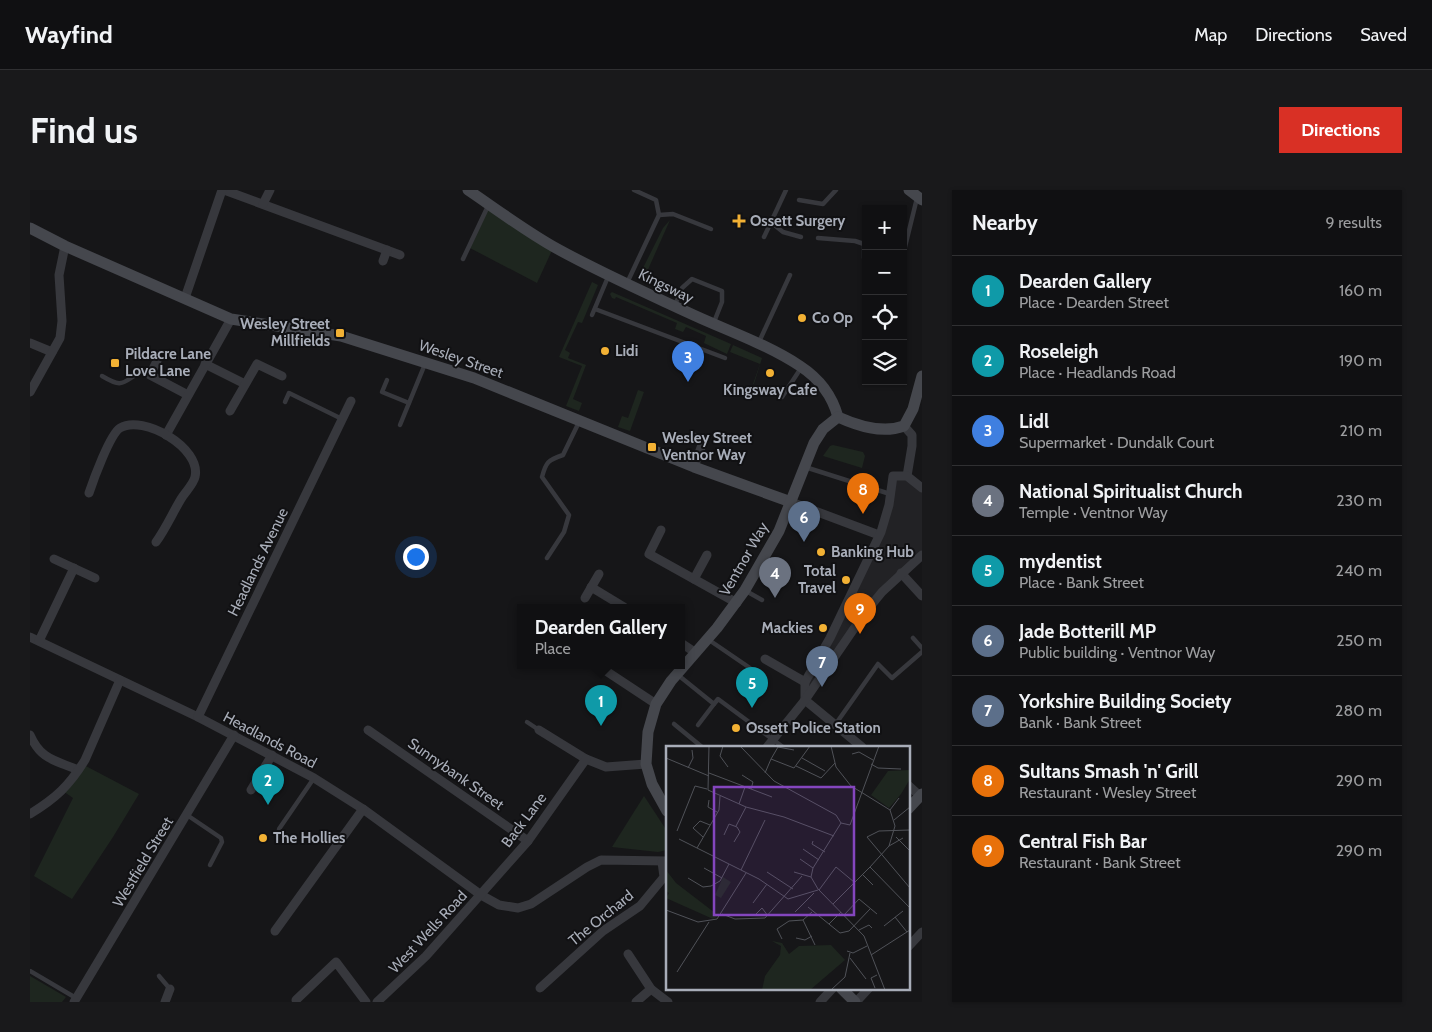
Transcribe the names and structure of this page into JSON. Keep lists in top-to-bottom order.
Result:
{
  "streets": {
    "street": [
      "Kingsway",
      "Wesley Street",
      "Ventnor Way",
      "Headlands Avenue",
      "Headlands Road",
      "Sunnybank Street",
      "Back Lane",
      "Westfield Street",
      "The Orchard",
      "West Wells Road"
    ]
  },
  "crossings": [
    ["Kingsway", "Ventnor Way"],
    ["Wesley Street", "Ventnor Way"],
    ["Headlands Avenue", "Headlands Road"],
    ["Headlands Road", "Back Lane"],
    ["Headlands Road", "Westfield Street"],
    ["Headlands Road", "West Wells Road"],
    ["Sunnybank Street", "Back Lane"],
    ["Back Lane", "West Wells Road"],
    ["The Orchard", "West Wells Road"]
  ],
  "places": {
    "health": ["Ossett Surgery"],
    "other": [
      "Co Op",
      "Lidi",
      "Kingsway Cafe",
      "Banking Hub",
      "Total Travel",
      "Mackies",
      "Ossett Police Station",
      "The Hollies"
    ],
    "transit": ["Wesley Street Millfields", "Pildacre Lane Love Lane", "Wesley Street Ventnor Way"]
  },
  "page": {
    "header": "Wayfind",
    "nav": ["Map", "Directions", "Saved"],
    "buttons": "Directions",
    "title": "Find us",
    "heading": ["Nearby", "9 results"],
    "map_buttons": ["+", "−"],
    "list": [
      {
        "mark": "1",
        "name": "Dearden Gallery",
        "note": "Place · Dearden Street",
        "value": "160 m"
      },
      {
        "mark": "2",
        "name": "Roseleigh",
        "note": "Place · Headlands Road",
        "value": "190 m"
      },
      {
        "mark": "3",
        "name": "Lidl",
        "note": "Supermarket · Dundalk Court",
        "value": "210 m"
      },
      {
        "mark": "4",
        "name": "National Spiritualist Church",
        "note": "Temple · Ventnor Way",
        "value": "230 m"
      },
      {
        "mark": "5",
        "name": "mydentist",
        "note": "Place · Bank Street",
        "value": "240 m"
      },
      {
        "mark": "6",
        "name": "Jade Botterill MP",
        "note": "Public building · Ventnor Way",
        "value": "250 m"
      },
      {
        "mark": "7",
        "name": "Yorkshire Building Society",
        "note": "Bank · Bank Street",
        "value": "280 m"
      },
      {
        "mark": "8",
        "name": "Sultans Smash 'n' Grill",
        "note": "Restaurant · Wesley Street",
        "value": "290 m"
      },
      {
        "mark": "9",
        "name": "Central Fish Bar",
        "note": "Restaurant · Bank Street",
        "value": "290 m"
      }
    ],
    "pins": [
      "3",
      "8",
      "6",
      "4",
      "9",
      "7",
      "5",
      "1",
      "2"
    ],
    "popup": ["Dearden Gallery", "Place"]
  }
}
